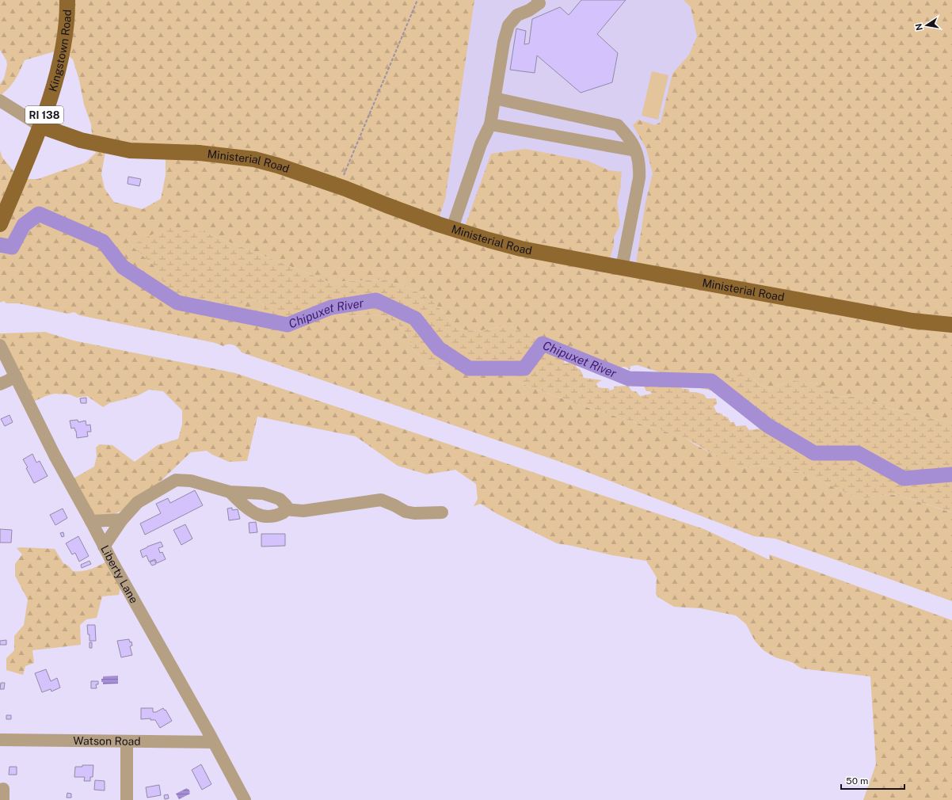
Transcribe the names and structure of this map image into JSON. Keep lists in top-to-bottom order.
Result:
{
  "streets": {
    "main road": ["Kingstown Road", "RI 138", "Ministerial Road"],
    "street": ["Liberty Lane", "Watson Road"]
  },
  "crossings": [
    ["Kingstown Road", "Ministerial Road"],
    ["Liberty Lane", "Watson Road"]
  ],
  "water": ["Chipuxet River"],
  "scale_bar": "50 m",
  "north": "left"
}
